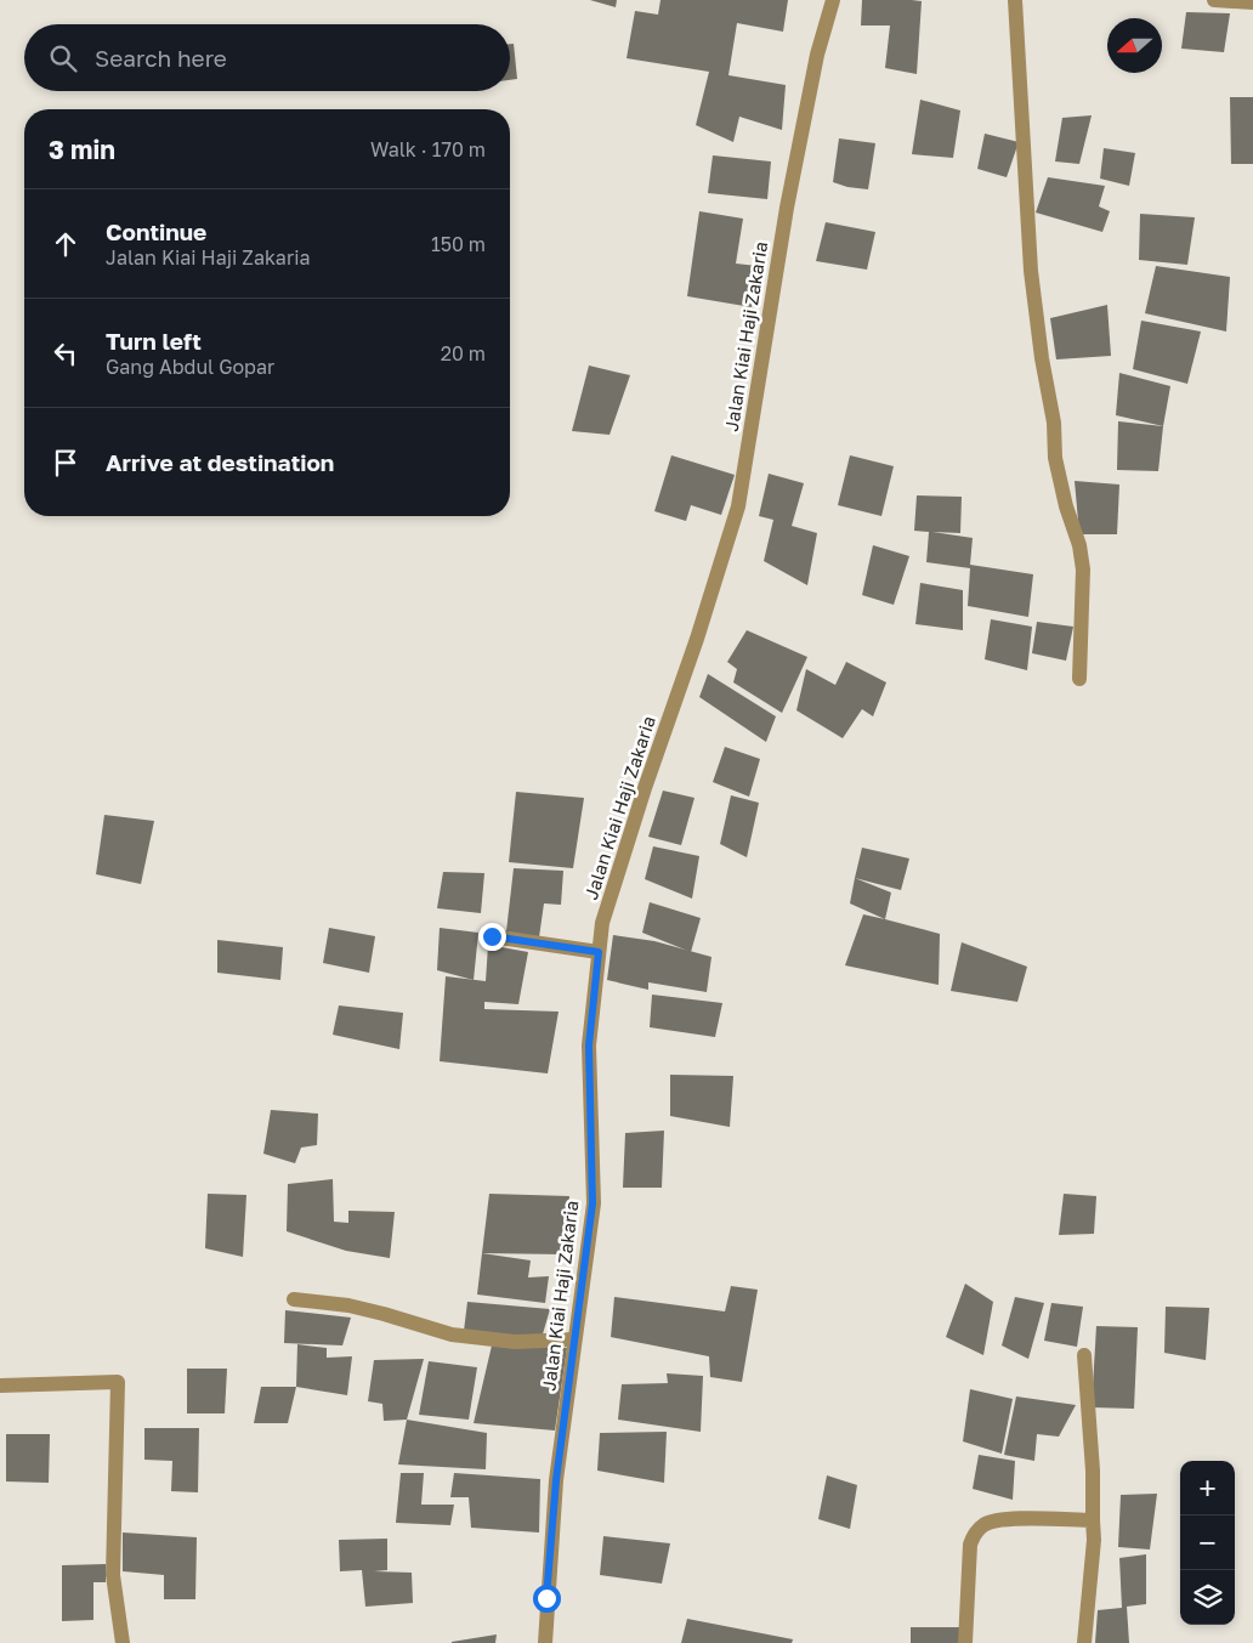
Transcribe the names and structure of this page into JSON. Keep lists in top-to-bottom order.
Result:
{
  "streets": {
    "street": ["Jalan Kiai Haji Zakaria"]
  },
  "north": "left",
  "page": {
    "search": "Search here",
    "heading": ["3 min", "Walk · 170 m"],
    "list": [
      ["Continue", "Jalan Kiai Haji Zakaria", "150 m"],
      ["Turn left", "Gang Abdul Gopar", "20 m"],
      "Arrive at destination"
    ],
    "map_buttons": ["+", "−"]
  }
}
